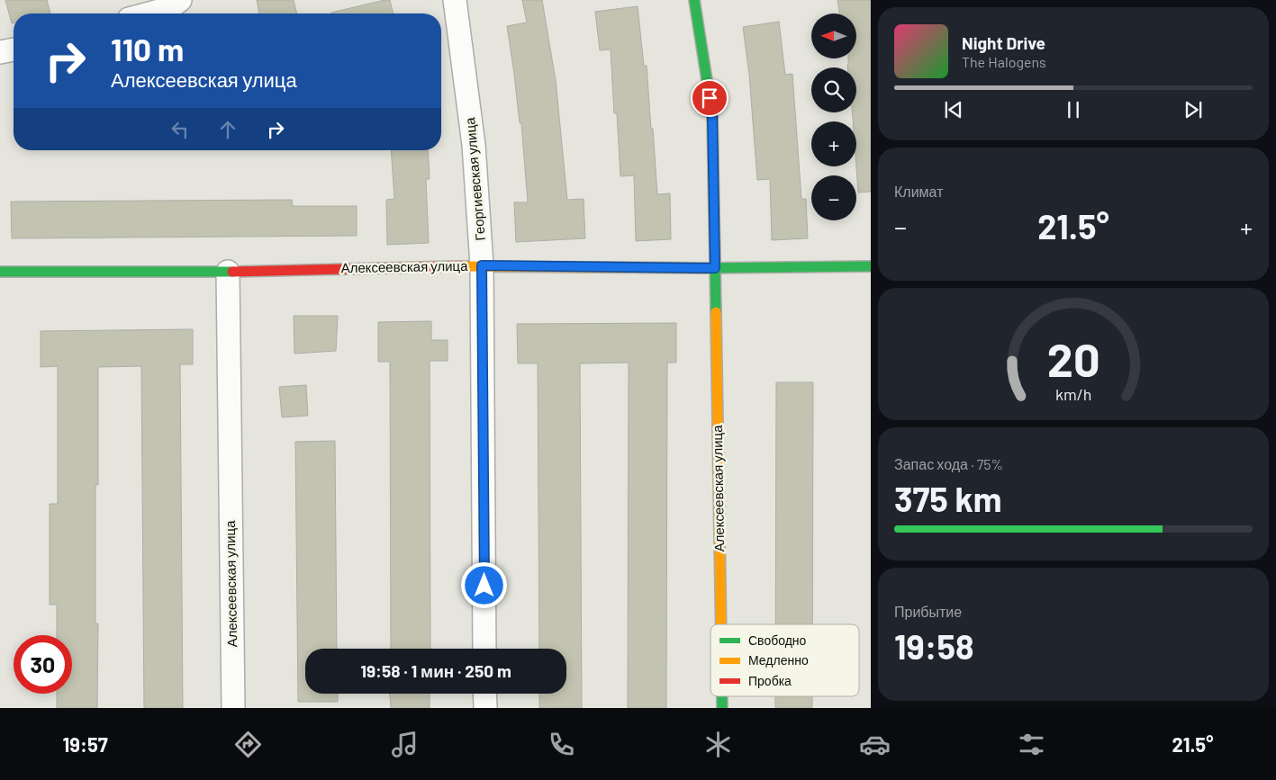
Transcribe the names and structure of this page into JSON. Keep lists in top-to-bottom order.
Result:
{
  "streets": {
    "street": ["Георгиевская улица", "Алексеевская улица"]
  },
  "crossings": [
    ["Георгиевская улица", "Алексеевская улица"]
  ],
  "legend": ["Свободно", "Медленно", "Пробка"],
  "north": "left",
  "page": {
    "map_buttons": ["+", "−"],
    "turn": ["110 m", "Алексеевская улица"],
    "song": ["Night Drive", "The Halogens"],
    "tile": [
      "Климат",
      ["Запас хода · 75%", "375 km"],
      ["Прибытие", "19:58"]
    ],
    "heat": ["−", "21.5°", "+"],
    "limit": "30",
    "trip": "19:58 · 1 мин · 250 m",
    "tabs": ["19:57", "21.5°"],
    "gauge": ["20", "km/h"]
  }
}
